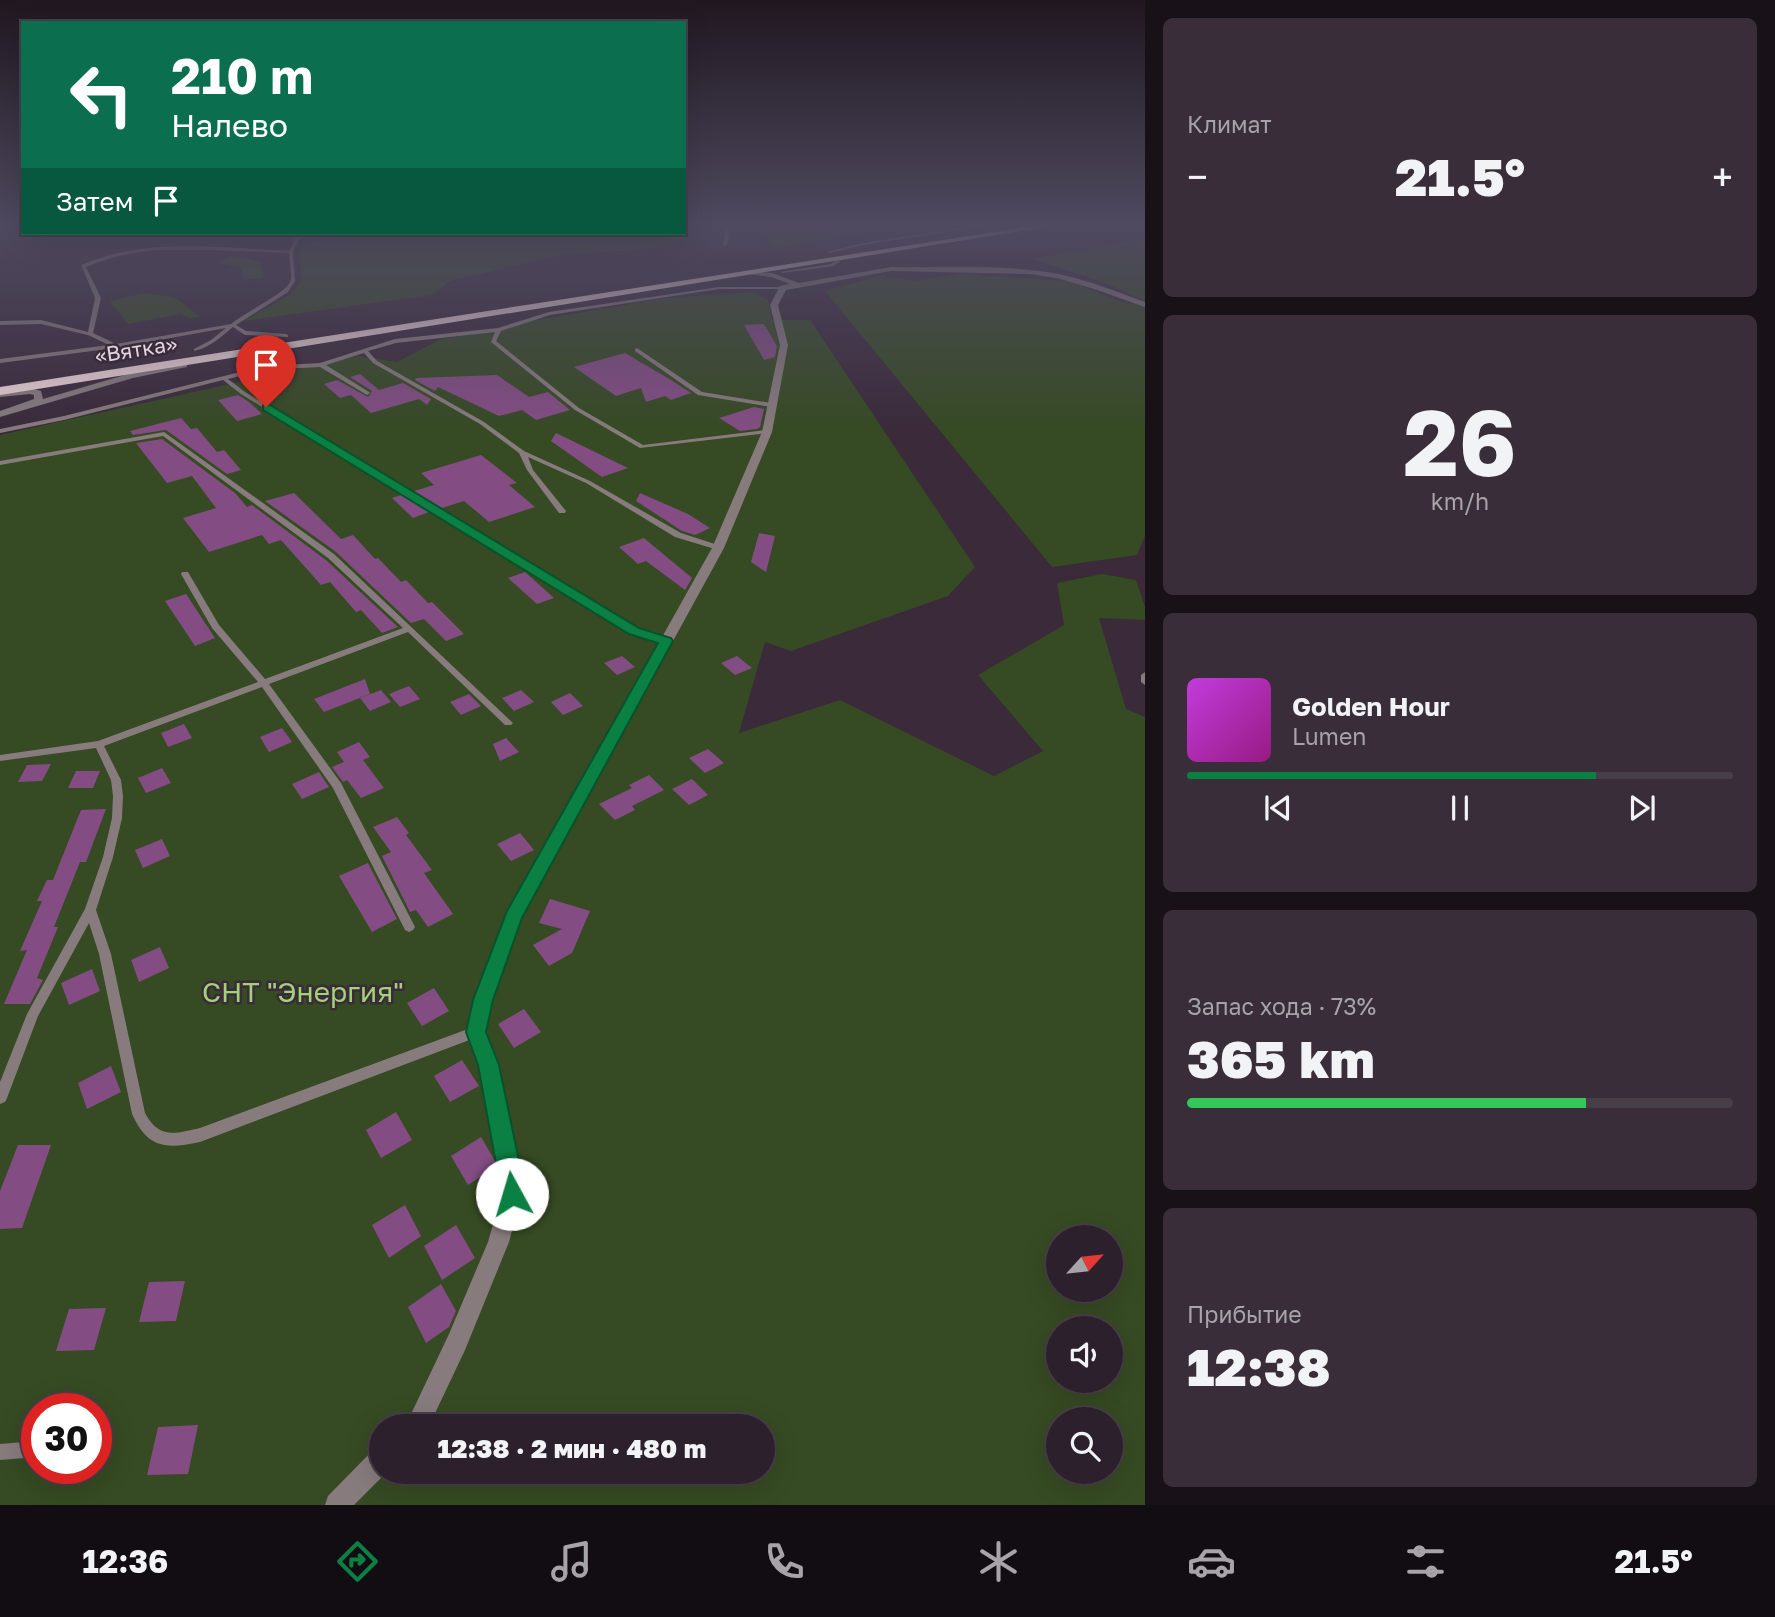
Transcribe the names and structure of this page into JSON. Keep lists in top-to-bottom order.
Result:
{
  "streets": {
    "highway": ["«Вятка»"]
  },
  "parks": ["СНТ \"Энергия\""],
  "north": "top right",
  "page": {
    "tile": [
      "Климат",
      ["26", "km/h"],
      ["Запас хода · 73%", "365 km"],
      ["Прибытие", "12:38"]
    ],
    "turn": ["210 m", "Налево"],
    "heat": ["−", "21.5°", "+"],
    "then": "Затем",
    "song": ["Golden Hour", "Lumen"],
    "limit": "30",
    "trip": "12:38 · 2 мин · 480 m",
    "tabs": ["12:36", "21.5°"]
  }
}
